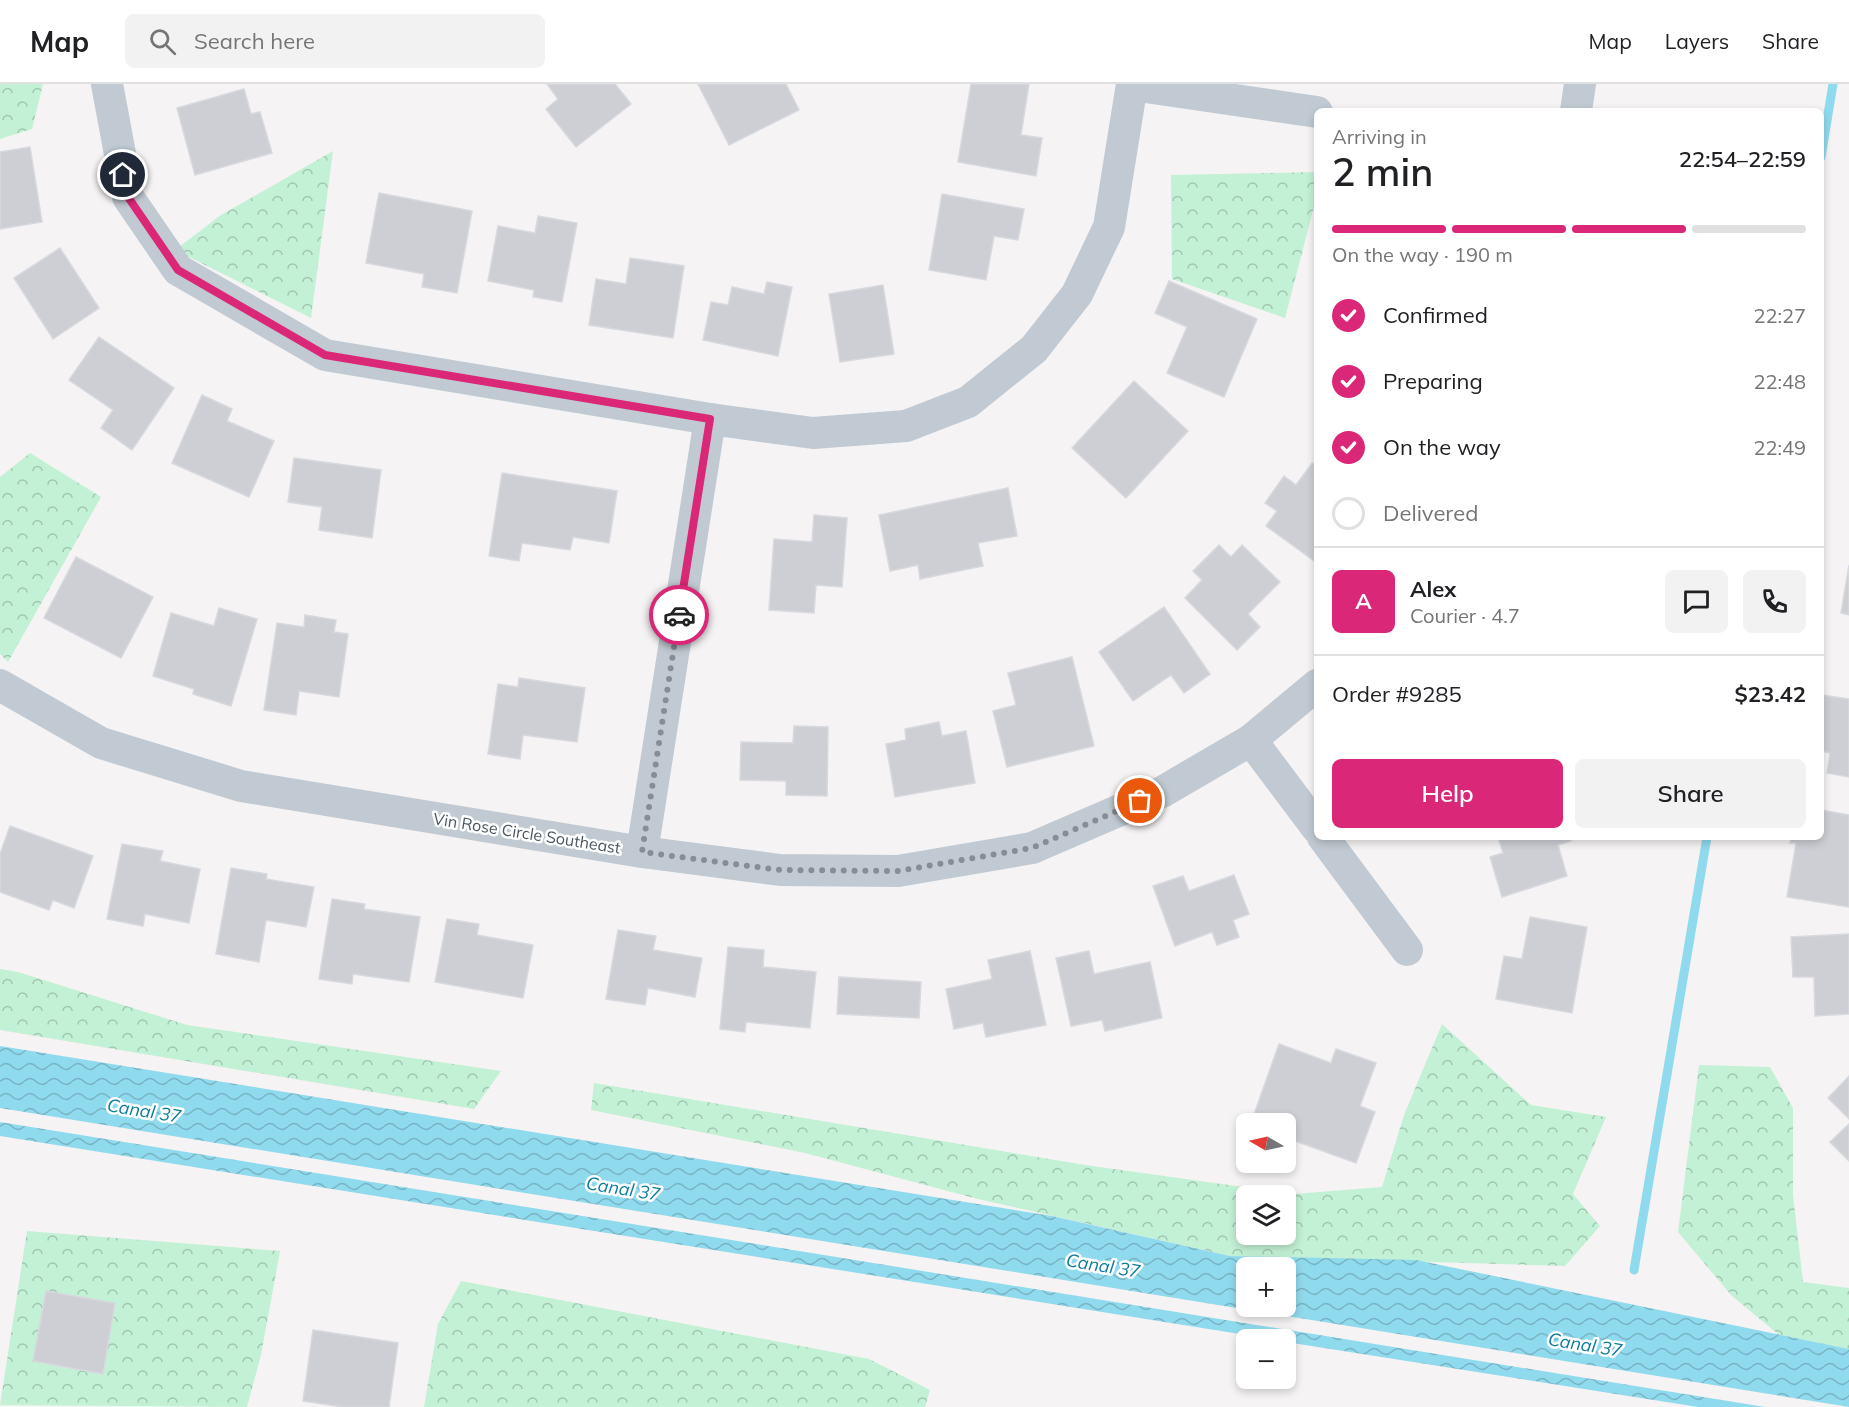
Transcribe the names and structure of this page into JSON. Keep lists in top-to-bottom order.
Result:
{
  "streets": {
    "street": ["Vin Rose Circle Southeast"]
  },
  "water": ["Canal 37"],
  "north": "left",
  "page": {
    "header": "Map",
    "search": "Search here",
    "nav": ["Map", "Layers", "Share"],
    "heading": ["2 min", "Arriving in", "22:54–22:59"],
    "panel": [
      "Alex",
      "Courier · 4.7",
      "Order #9285",
      "$23.42"
    ],
    "bar": "On the way · 190 m",
    "list": [
      ["Confirmed", "22:27"],
      ["Preparing", "22:48"],
      ["On the way", "22:49"],
      "Delivered"
    ],
    "round": "A",
    "buttons": ["Help", "Share"],
    "map_buttons": ["+", "−"]
  }
}
